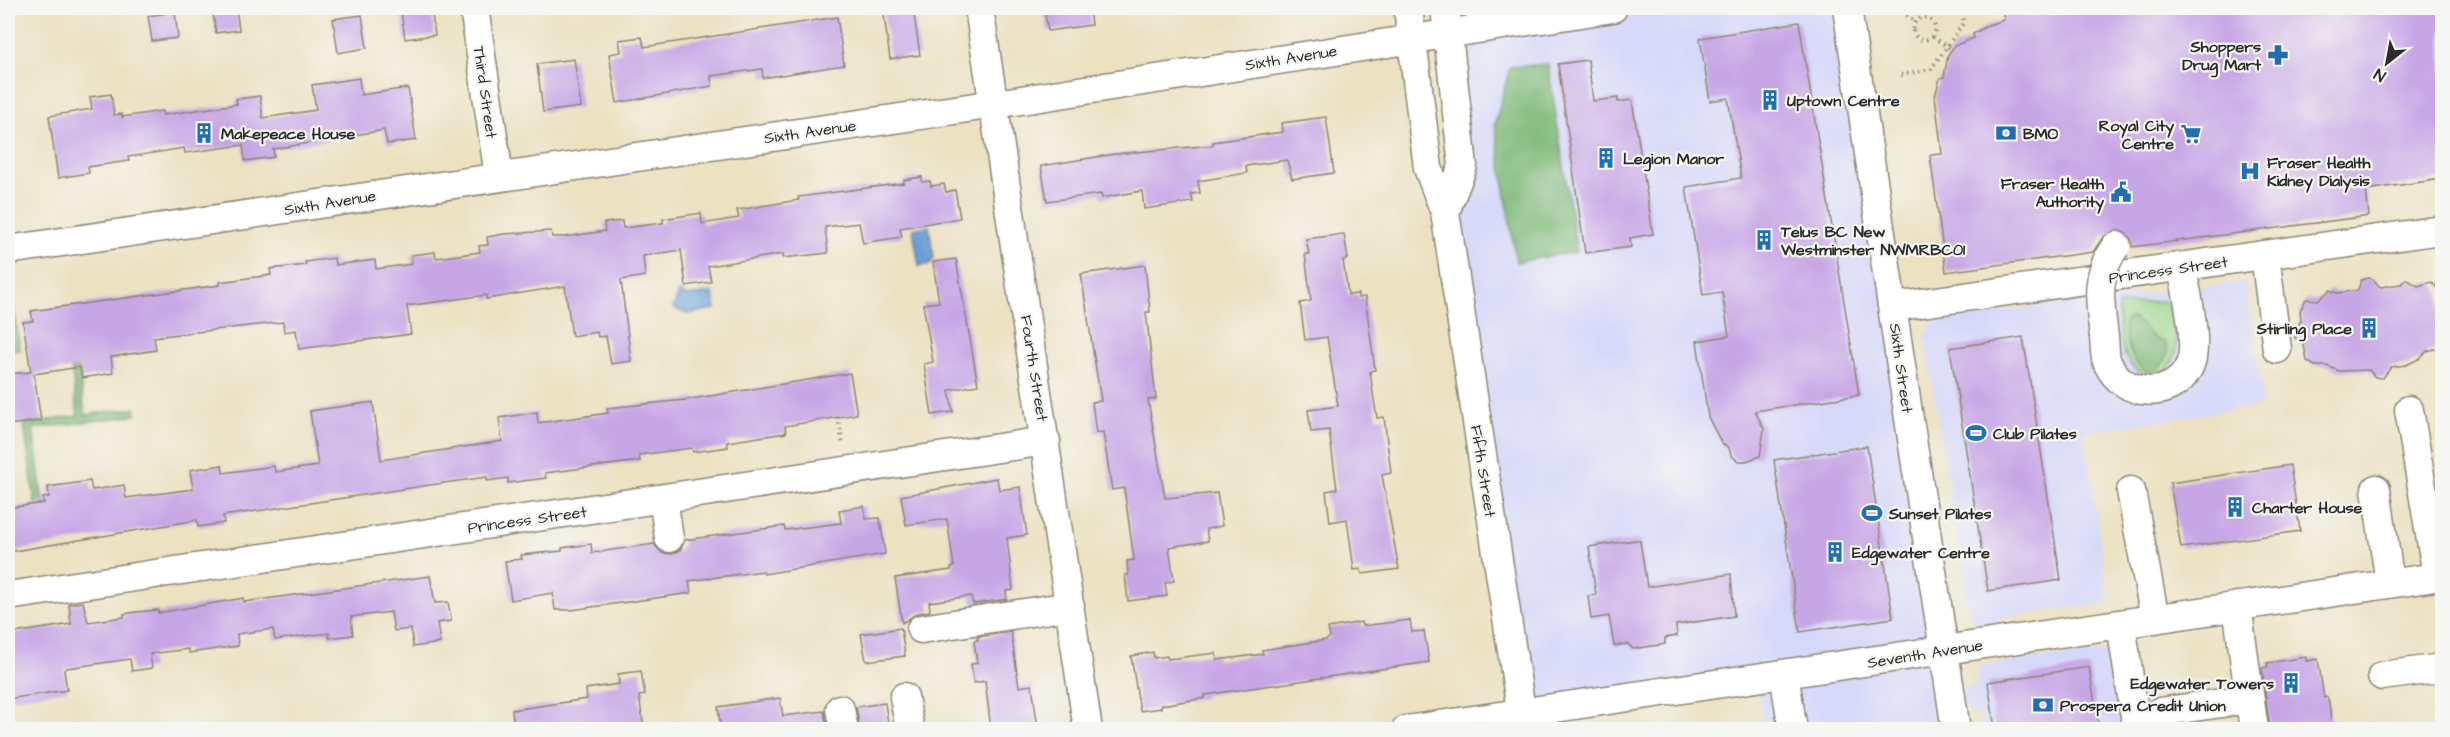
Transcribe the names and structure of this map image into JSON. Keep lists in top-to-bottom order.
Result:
{
  "streets": {
    "street": [
      "Sixth Avenue",
      "Third Street",
      "Princess Street",
      "Fourth Street",
      "Sixth Street",
      "Fifth Street",
      "Seventh Avenue"
    ]
  },
  "crossings": [
    ["Sixth Avenue", "Third Street"],
    ["Sixth Avenue", "Fourth Street"],
    ["Sixth Avenue", "Fifth Street"],
    ["Princess Street", "Fourth Street"],
    ["Princess Street", "Sixth Street"],
    ["Sixth Street", "Seventh Avenue"],
    ["Fifth Street", "Seventh Avenue"]
  ],
  "places": {
    "pharmacy": ["Shoppers Drug Mart"],
    "building": [
      "Uptown Centre",
      "Makepeace House",
      "Legion Manor",
      "Telus BC New Westminster NWMRBC01",
      "Stirling Place",
      "Charter House",
      "Edgewater Centre",
      "Edgewater Towers"
    ],
    "bank": ["BMO", "Prospera Credit Union"],
    "supermarket": ["Royal City Centre"],
    "hospital": ["Fraser Health Kidney Dialysis"],
    "public building": ["Fraser Health Authority"],
    "sports": ["Club Pilates", "Sunset Pilates"]
  },
  "north": "bottom left"
}
